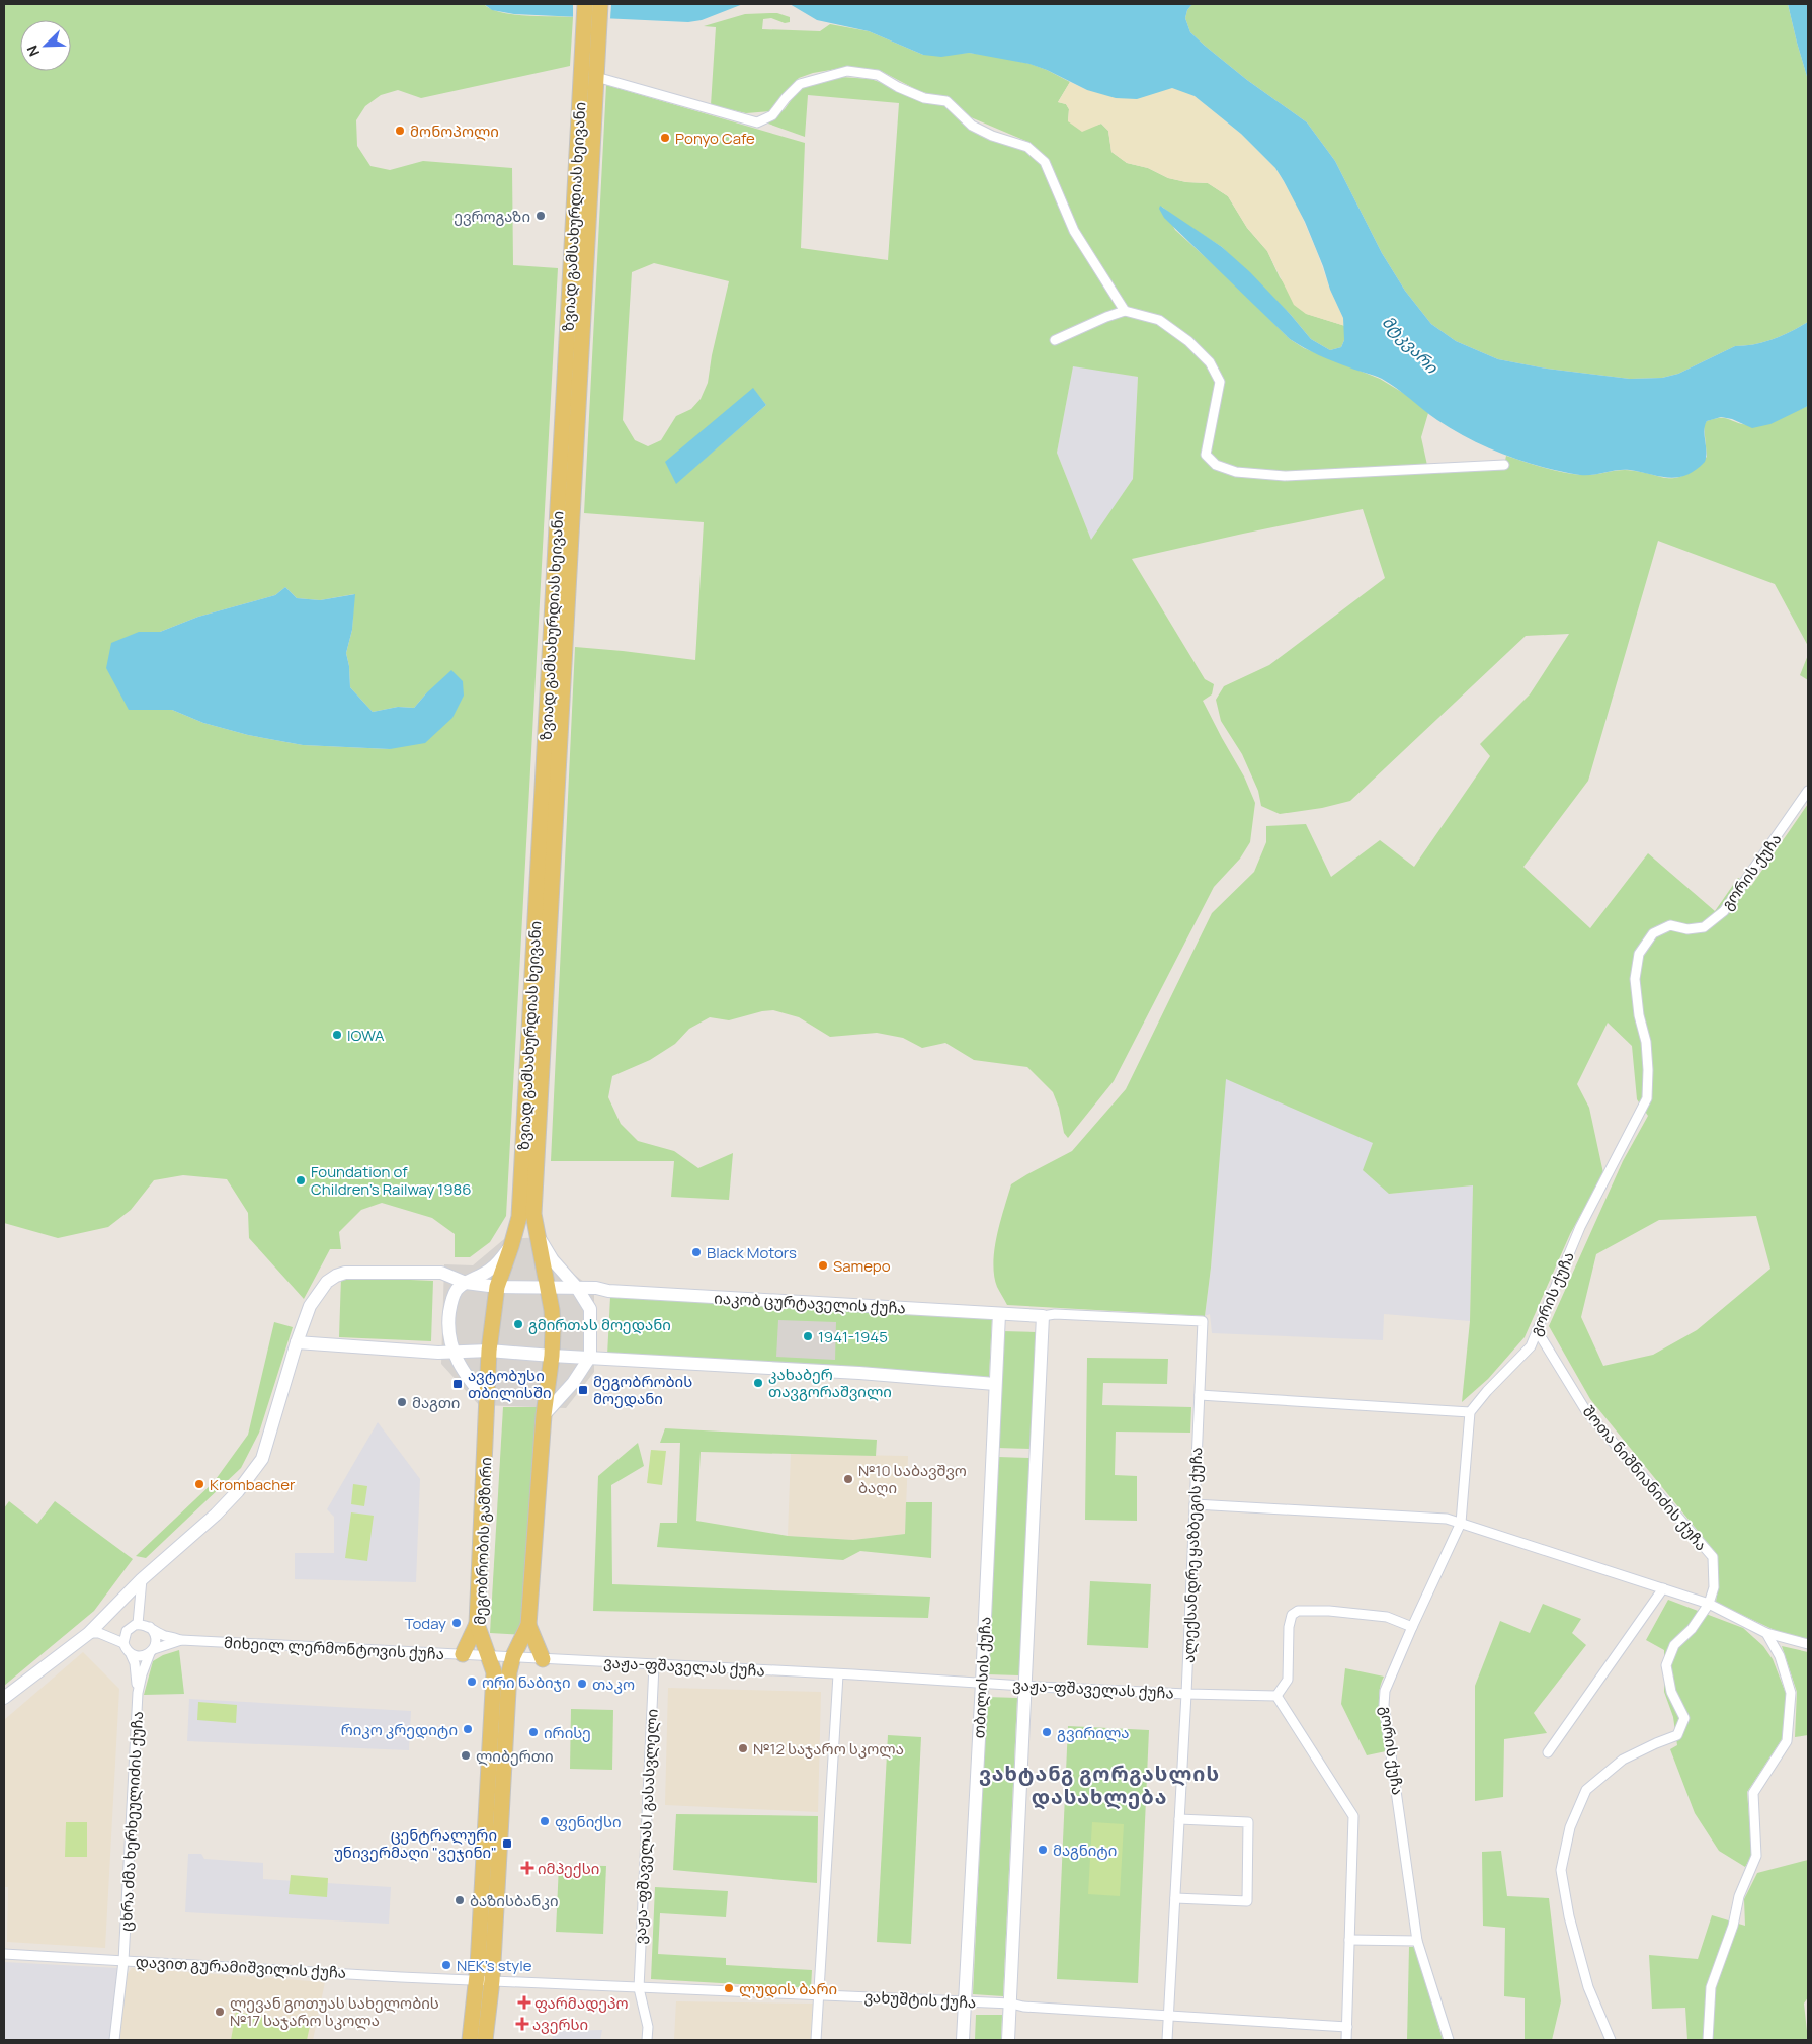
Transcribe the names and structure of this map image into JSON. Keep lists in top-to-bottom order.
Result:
{
  "streets": {
    "main road": [
      "ზვიად გამსახურდიას ხეივანი",
      "იაკობ ცურტაველის ქუჩა",
      "მეგობრობის გამზირი",
      "თბილისის ქუჩა"
    ],
    "street": [
      "გორის ქუჩა",
      "შოთა ნიშნიანიძის ქუჩა",
      "ალექსანდრე ყაზბეგის ქუჩა",
      "მიხეილ ლერმონტოვის ქუჩა",
      "ვაჟა-ფშაველას ქუჩა",
      "ცხრა ძმა ხერხეულიძის ქუჩა",
      "ვაჟა-ფშაველას I გასასვლელი",
      "დავით გურამიშვილის ქუჩა",
      "ვახუშტის ქუჩა"
    ]
  },
  "crossings": [
    ["გორის ქუჩა", "შოთა ნიშნიანიძის ქუჩა"],
    ["იაკობ ცურტაველის ქუჩა", "ალექსანდრე ყაზბეგის ქუჩა"],
    ["იაკობ ცურტაველის ქუჩა", "თბილისის ქუჩა"],
    ["მეგობრობის გამზირი", "მიხეილ ლერმონტოვის ქუჩა"],
    ["მეგობრობის გამზირი", "ვაჟა-ფშაველას ქუჩა"],
    ["მეგობრობის გამზირი", "დავით გურამიშვილის ქუჩა"],
    ["მეგობრობის გამზირი", "ვახუშტის ქუჩა"],
    ["ალექსანდრე ყაზბეგის ქუჩა", "ვაჟა-ფშაველას ქუჩა"],
    ["ალექსანდრე ყაზბეგის ქუჩა", "ვახუშტის ქუჩა"],
    ["მიხეილ ლერმონტოვის ქუჩა", "ვაჟა-ფშაველას ქუჩა"],
    ["მიხეილ ლერმონტოვის ქუჩა", "ცხრა ძმა ხერხეულიძის ქუჩა"],
    ["ვაჟა-ფშაველას ქუჩა", "თბილისის ქუჩა"],
    ["ვაჟა-ფშაველას ქუჩა", "ვაჟა-ფშაველას I გასასვლელი"],
    ["თბილისის ქუჩა", "ვახუშტის ქუჩა"],
    ["ცხრა ძმა ხერხეულიძის ქუჩა", "დავით გურამიშვილის ქუჩა"],
    ["ვაჟა-ფშაველას I გასასვლელი", "ვახუშტის ქუჩა"],
    ["დავით გურამიშვილის ქუჩა", "ვახუშტის ქუჩა"]
  ],
  "districts": ["ვახტანგ გორგასლის დასახლება"],
  "water": ["მტკვარი"],
  "places": {
    "other": [
      "მონოპოლი",
      "Ponyo Cafe",
      "ევროგაზი",
      "IOWA",
      "Foundation of Children's Railway 1986",
      "Black Motors",
      "Samepo",
      "გმირთას მოედანი",
      "1941-1945",
      "კახაბერ თავგორაშვილი",
      "მაგთი",
      "№10 საბავშვო ბაღი",
      "Krombacher",
      "Today",
      "ორი ნაბიჯი",
      "თაკო",
      "რიკო კრედიტი",
      "ირისე",
      "გვირილა",
      "№12 საჯარო სკოლა",
      "ლიბერთი",
      "ფენიქსი",
      "მაგნიტი",
      "ბაზისბანკი",
      "NEK's style",
      "ლუდის ბარი",
      "ლევან გოთუას სახელობის №17 საჯარო სკოლა"
    ],
    "transit": ["ავტობუსი თბილისში", "მეგობრობის მოედანი", "ცენტრალური უნივერმაღი \"ვეჯინი\""],
    "health": ["იმპექსი", "ფარმადეპო", "ავერსი"]
  },
  "north": "bottom left"
}
